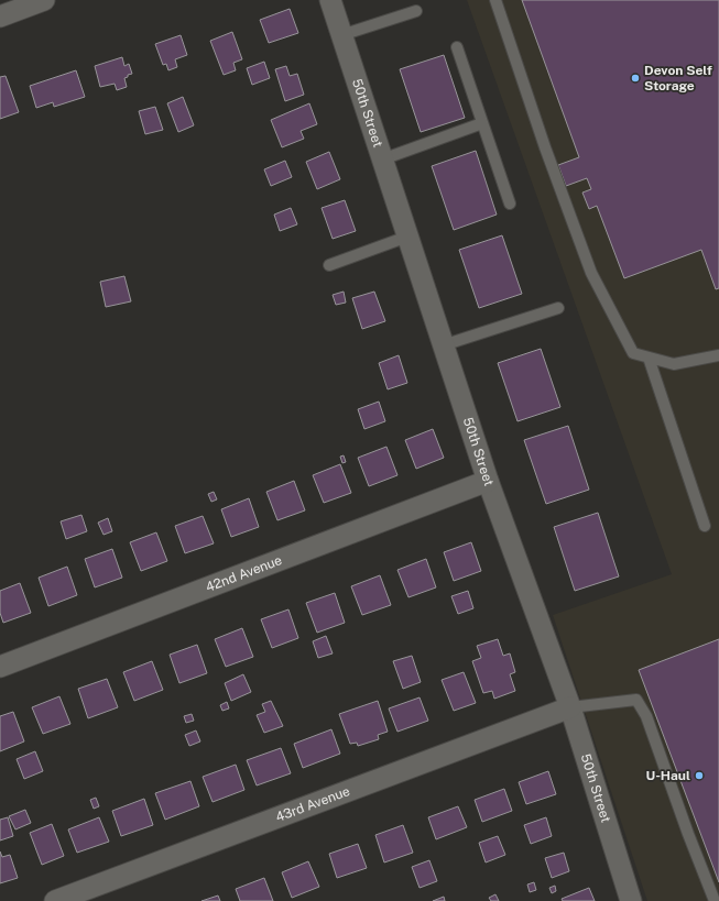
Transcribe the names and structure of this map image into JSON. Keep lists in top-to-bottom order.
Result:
{
  "streets": {
    "street": ["50th Street", "42nd Avenue", "43rd Avenue"]
  },
  "crossings": [
    ["50th Street", "42nd Avenue"],
    ["50th Street", "43rd Avenue"]
  ],
  "places": ["Devon Self Storage", "U-Haul"]
}
